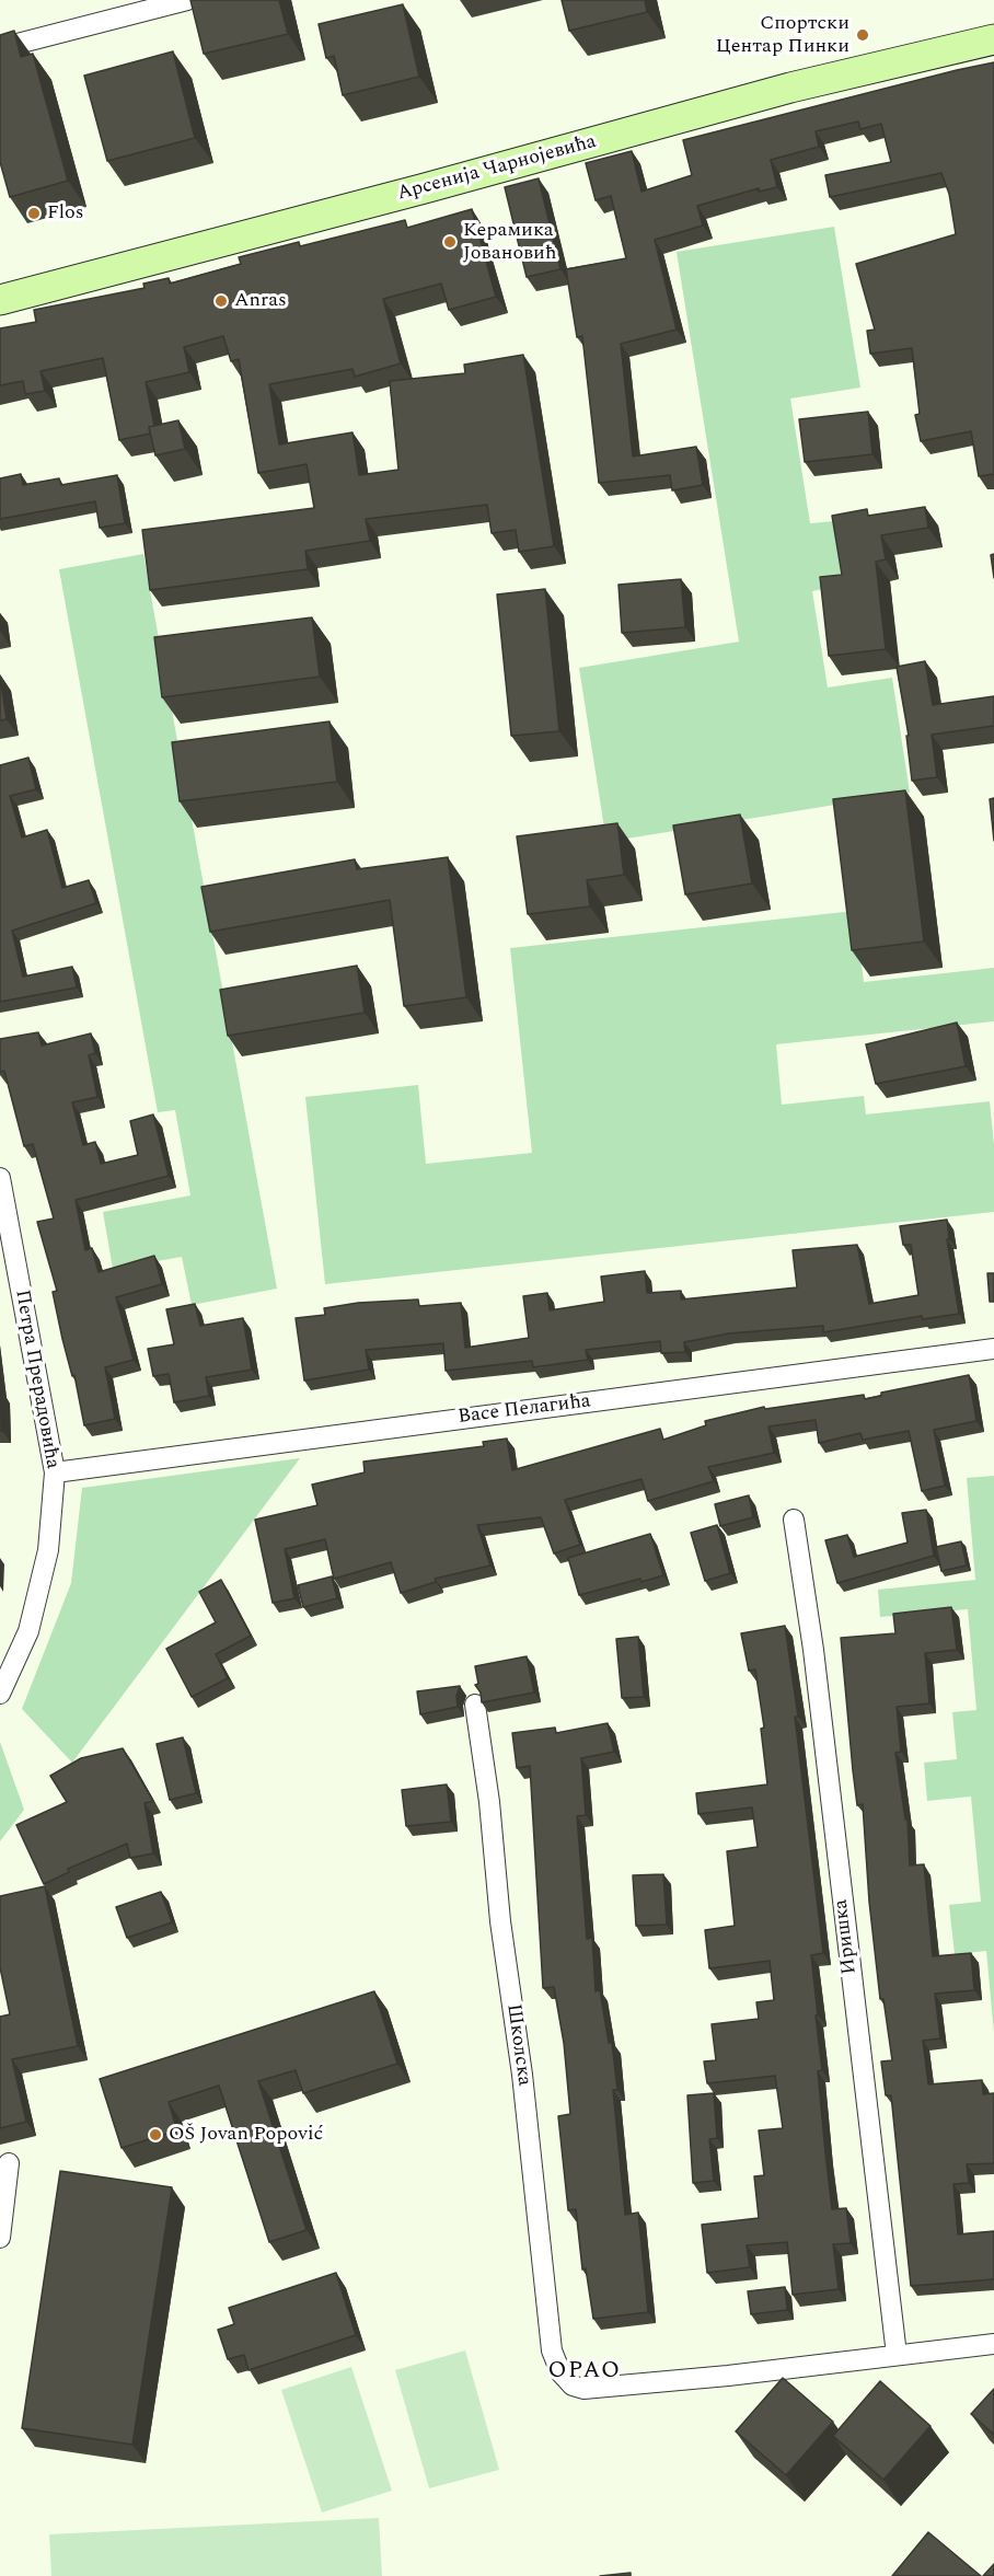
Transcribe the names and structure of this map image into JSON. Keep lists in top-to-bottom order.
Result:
{
  "streets": {
    "main road": ["Арсенија Чарнојевића"],
    "street": [
      "Петра Прерадовића",
      "Васе Пелагића",
      "Иришка",
      "Школска"
    ]
  },
  "crossings": [
    ["Петра Прерадовића", "Васе Пелагића"],
    ["Иришка", "Школска"]
  ],
  "districts": ["ОРАО"],
  "places": [
    "Спортски Центар Пинки",
    "Flos",
    "Керамика Јовановић",
    "Anras",
    "OŠ Jovan Popović"
  ]
}
